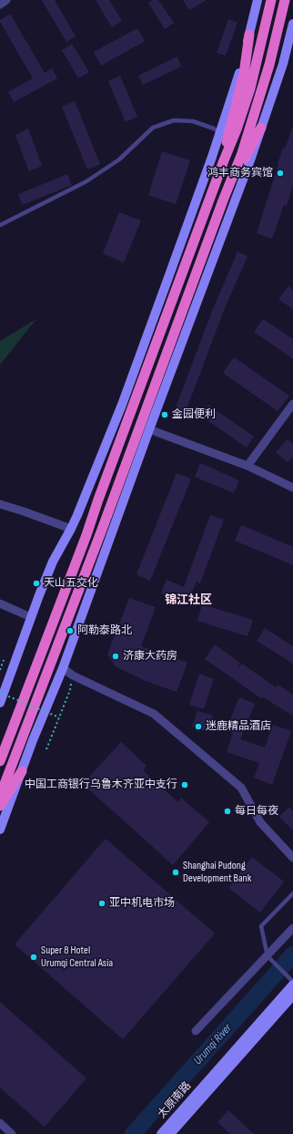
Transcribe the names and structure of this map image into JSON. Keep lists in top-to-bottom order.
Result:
{
  "streets": {
    "main road": ["太原南路"]
  },
  "districts": ["锦江社区"],
  "water": ["Urumqi River"],
  "places": [
    "鸿丰商务宾馆",
    "金园便利",
    "天山五交化",
    "阿勒泰路北",
    "济康大药房",
    "迷鹿精品酒店",
    "中国工商银行乌鲁木齐亚中支行",
    "每日每夜",
    "Shanghai Pudong Development Bank",
    "亚中机电市场",
    "Super 8 Hotel Urumqi Central Asia"
  ]
}
